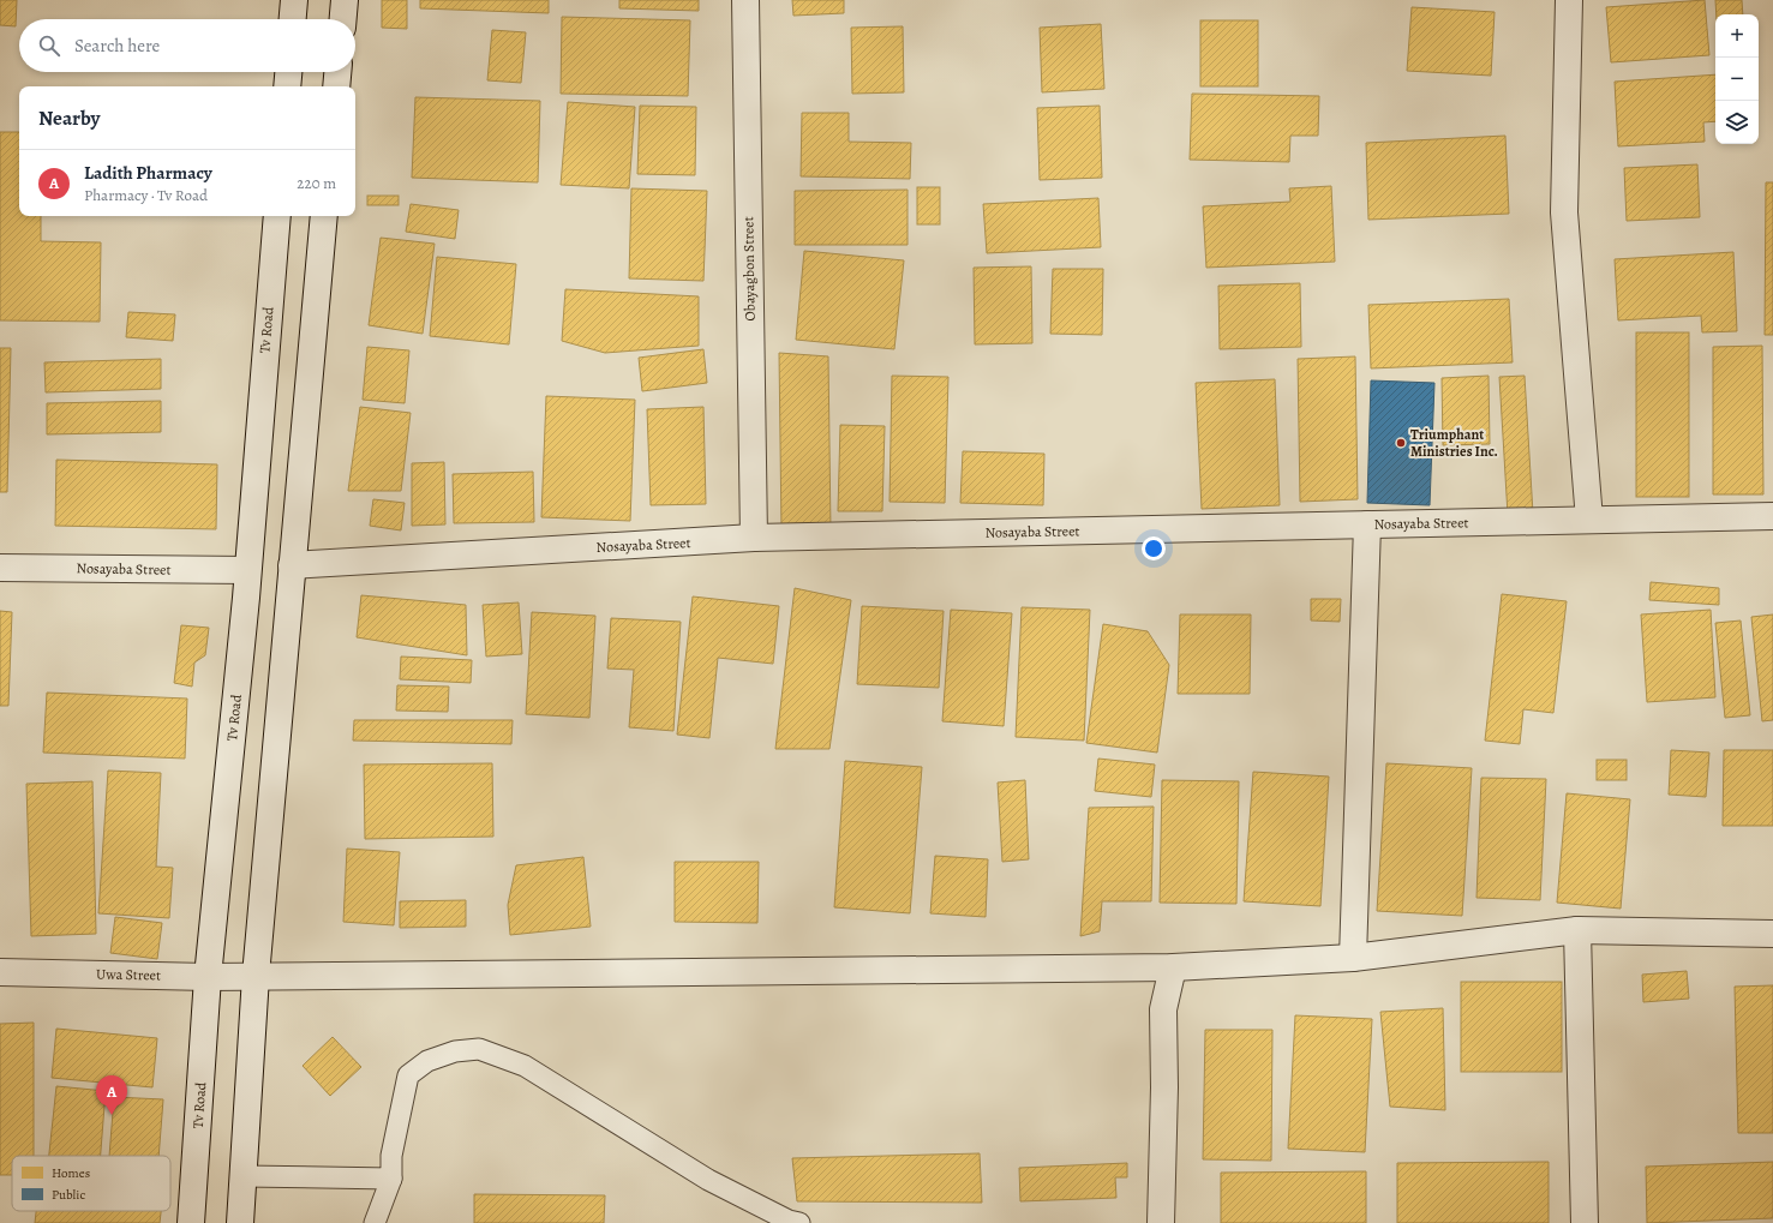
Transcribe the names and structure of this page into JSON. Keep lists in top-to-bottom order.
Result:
{
  "streets": {
    "street": [
      "Obayagbon Street",
      "Tv Road",
      "Nosayaba Street",
      "Uwa Street"
    ]
  },
  "crossings": [
    ["Obayagbon Street", "Nosayaba Street"],
    ["Tv Road", "Nosayaba Street"],
    ["Tv Road", "Uwa Street"]
  ],
  "places": ["Triumphant Ministries Inc."],
  "legend": ["Homes", "Public"],
  "page": {
    "map_buttons": ["+", "−"],
    "search": "Search here",
    "heading": "Nearby",
    "list": [
      {
        "mark": "A",
        "name": "Ladith Pharmacy",
        "note": "Pharmacy · Tv Road",
        "value": "220 m"
      }
    ],
    "pins": "A"
  }
}
